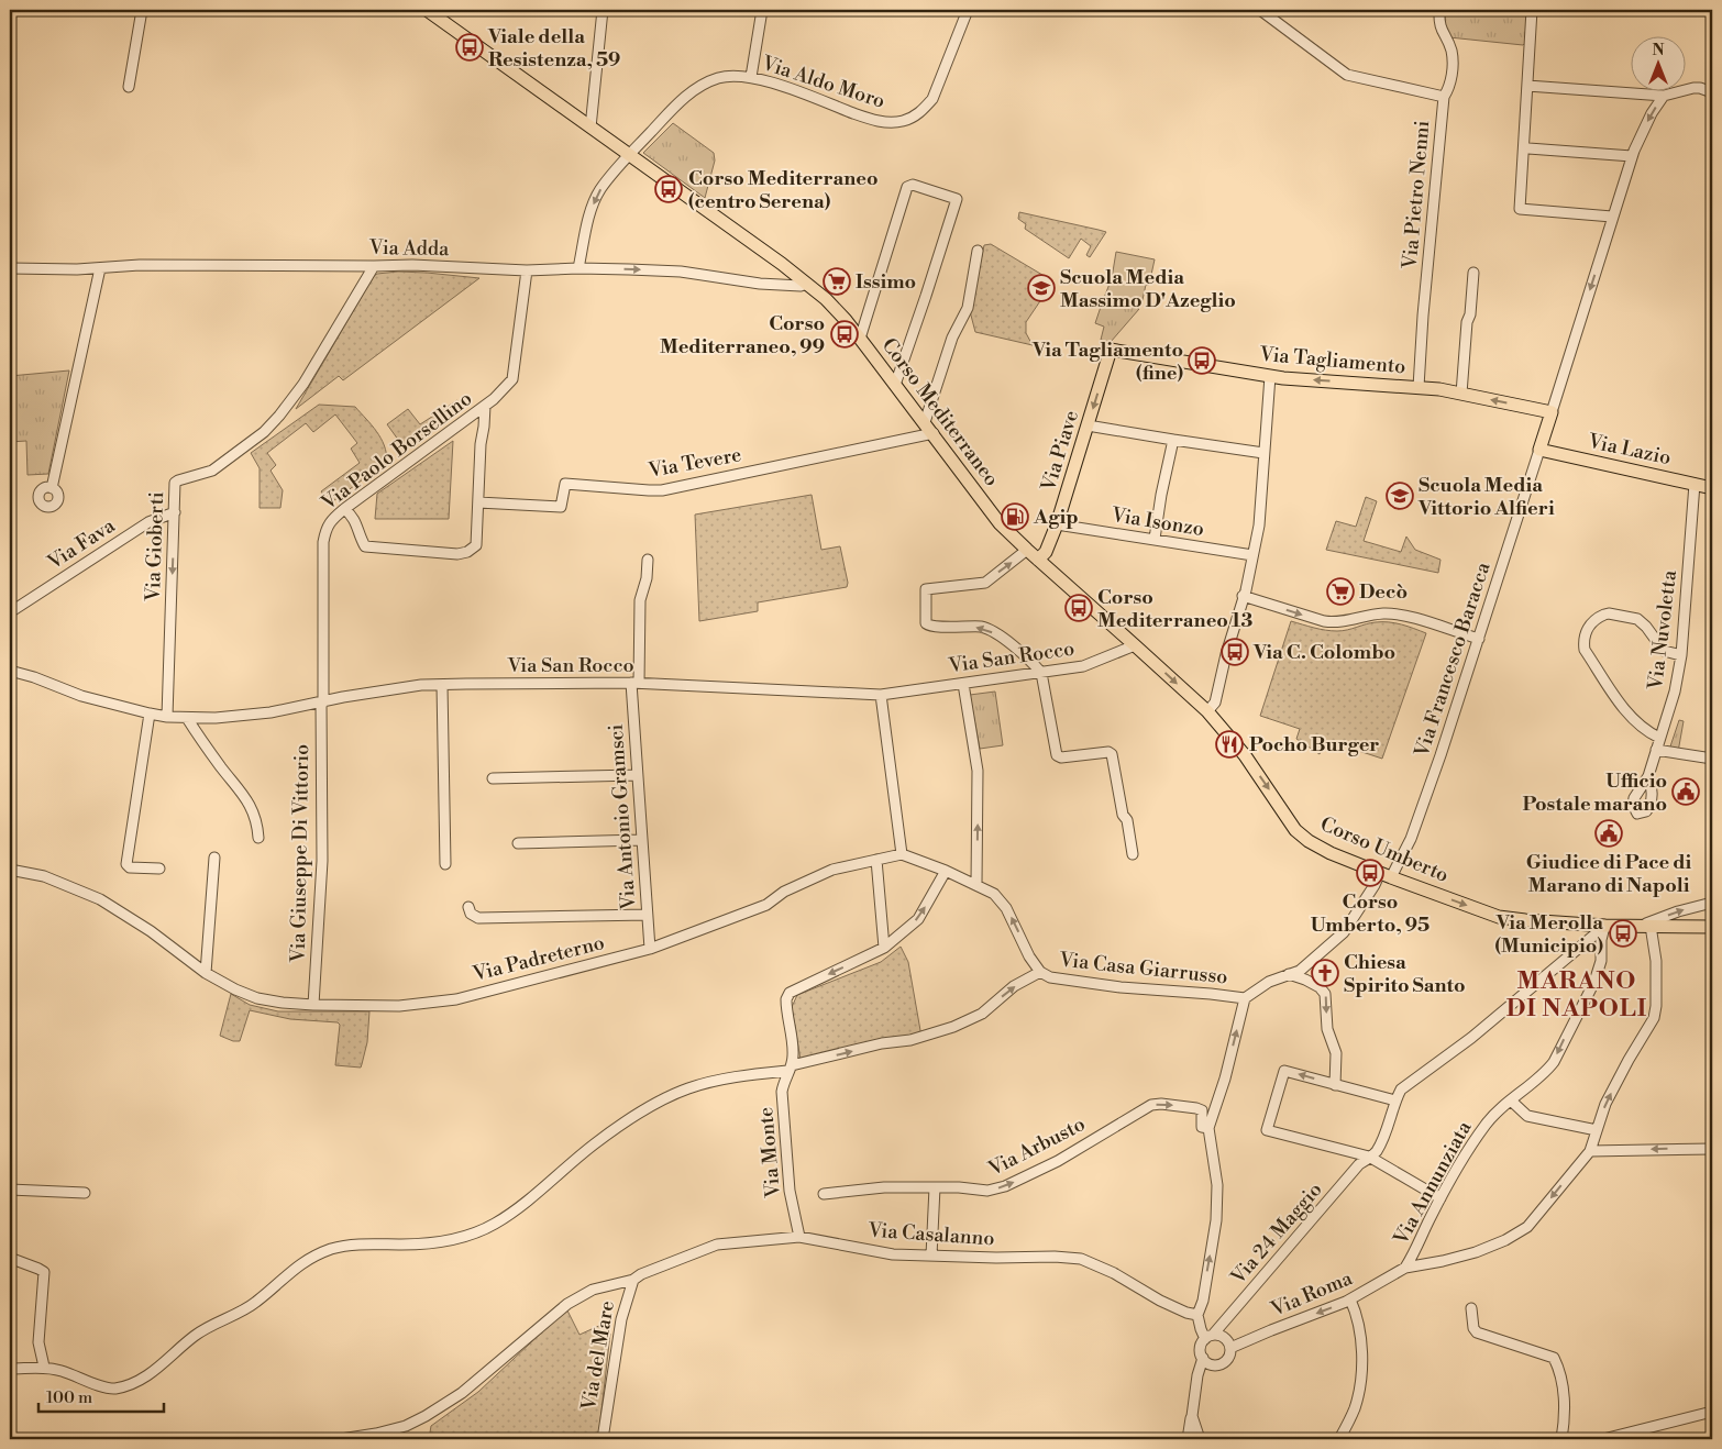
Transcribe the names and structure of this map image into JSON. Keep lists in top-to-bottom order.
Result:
{
  "streets": {
    "main road": [
      "Via Tagliamento",
      "Corso Mediterraneo",
      "Via Lazio",
      "Via Piave",
      "Corso Umberto"
    ],
    "street": [
      "Via Aldo Moro",
      "Via Pietro Nenni",
      "Via Adda",
      "Via Paolo Borsellino",
      "Via Tevere",
      "Via Isonzo",
      "Via Fava",
      "Via Gioberti",
      "Via Nuvoletta",
      "Via San Rocco",
      "Via Francesco Baracca",
      "Via Antonio Gramsci",
      "Via Giuseppe Di Vittorio",
      "Via Padreterno",
      "Via Casa Giarrusso",
      "Via Arbusto",
      "Via Monte",
      "Via Annunziata",
      "Via 24 Maggio",
      "Via Casalanno",
      "Via Roma",
      "Via del Mare"
    ]
  },
  "crossings": [
    ["Via Aldo Moro", "Via Adda"],
    ["Via Aldo Moro", "Corso Mediterraneo"],
    ["Via Pietro Nenni", "Via Tagliamento"],
    ["Via Adda", "Corso Mediterraneo"],
    ["Via Adda", "Via Paolo Borsellino"],
    ["Via Adda", "Via Gioberti"],
    ["Via Tagliamento", "Via Piave"],
    ["Corso Mediterraneo", "Via Piave"],
    ["Corso Mediterraneo", "Via Tevere"],
    ["Corso Mediterraneo", "Via San Rocco"],
    ["Corso Mediterraneo", "Corso Umberto"],
    ["Via Lazio", "Via Nuvoletta"],
    ["Via Lazio", "Via Francesco Baracca"],
    ["Via Paolo Borsellino", "Via San Rocco"],
    ["Via Paolo Borsellino", "Via Giuseppe Di Vittorio"],
    ["Via Piave", "Via Isonzo"],
    ["Via Fava", "Via Gioberti"],
    ["Via Gioberti", "Via San Rocco"],
    ["Via San Rocco", "Via Antonio Gramsci"],
    ["Via San Rocco", "Via Giuseppe Di Vittorio"],
    ["Via Francesco Baracca", "Corso Umberto"],
    ["Via Francesco Baracca", "Via Casa Giarrusso"],
    ["Via Antonio Gramsci", "Via Padreterno"],
    ["Corso Umberto", "Via Annunziata"],
    ["Via Giuseppe Di Vittorio", "Via Padreterno"],
    ["Via Monte", "Via Casalanno"],
    ["Via Annunziata", "Via Roma"],
    ["Via 24 Maggio", "Via Roma"],
    ["Via Casalanno", "Via del Mare"]
  ],
  "one_way": [
    "Via Tagliamento",
    "Via Piave",
    "Via Gioberti",
    "Corso Umberto",
    "Via Arbusto",
    "Via Monte",
    "Via Roma"
  ],
  "districts": ["MARANO DI NAPOLI"],
  "places": {
    "bus stop": [
      "Viale della Resistenza, 59",
      "Corso Mediterraneo (centro Serena)",
      "Corso Mediterraneo, 99",
      "Via Tagliamento (fine)",
      "Corso Mediterraneo 13",
      "Via C. Colombo",
      "Corso Umberto, 95",
      "Via Merolla (Municipio)"
    ],
    "supermarket": ["Issimo", "Decò"],
    "school or university": ["Scuola Media Massimo D'Azeglio", "Scuola Media Vittorio Alfieri"],
    "fuel station": ["Agip"],
    "restaurant": ["Pocho Burger"],
    "public building": ["Ufficio Postale marano", "Giudice di Pace di Marano di Napoli"],
    "church": ["Chiesa Spirito Santo"]
  },
  "scale_bar": "100 m",
  "north": "top"
}
